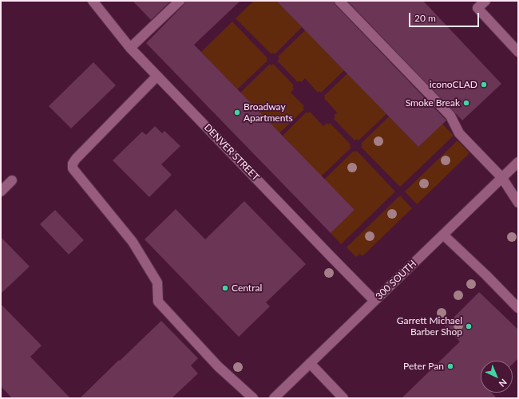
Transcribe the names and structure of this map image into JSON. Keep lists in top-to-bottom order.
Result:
{
  "streets": {
    "street": ["DENVER STREET", "300 SOUTH"]
  },
  "crossings": [
    ["DENVER STREET", "300 SOUTH"]
  ],
  "places": [
    "iconoCLAD",
    "Smoke Break",
    "Broadway Apartments",
    "Central",
    "Garrett Michael Barber Shop",
    "Peter Pan"
  ],
  "scale_bar": "20 m",
  "north": "bottom right"
}
